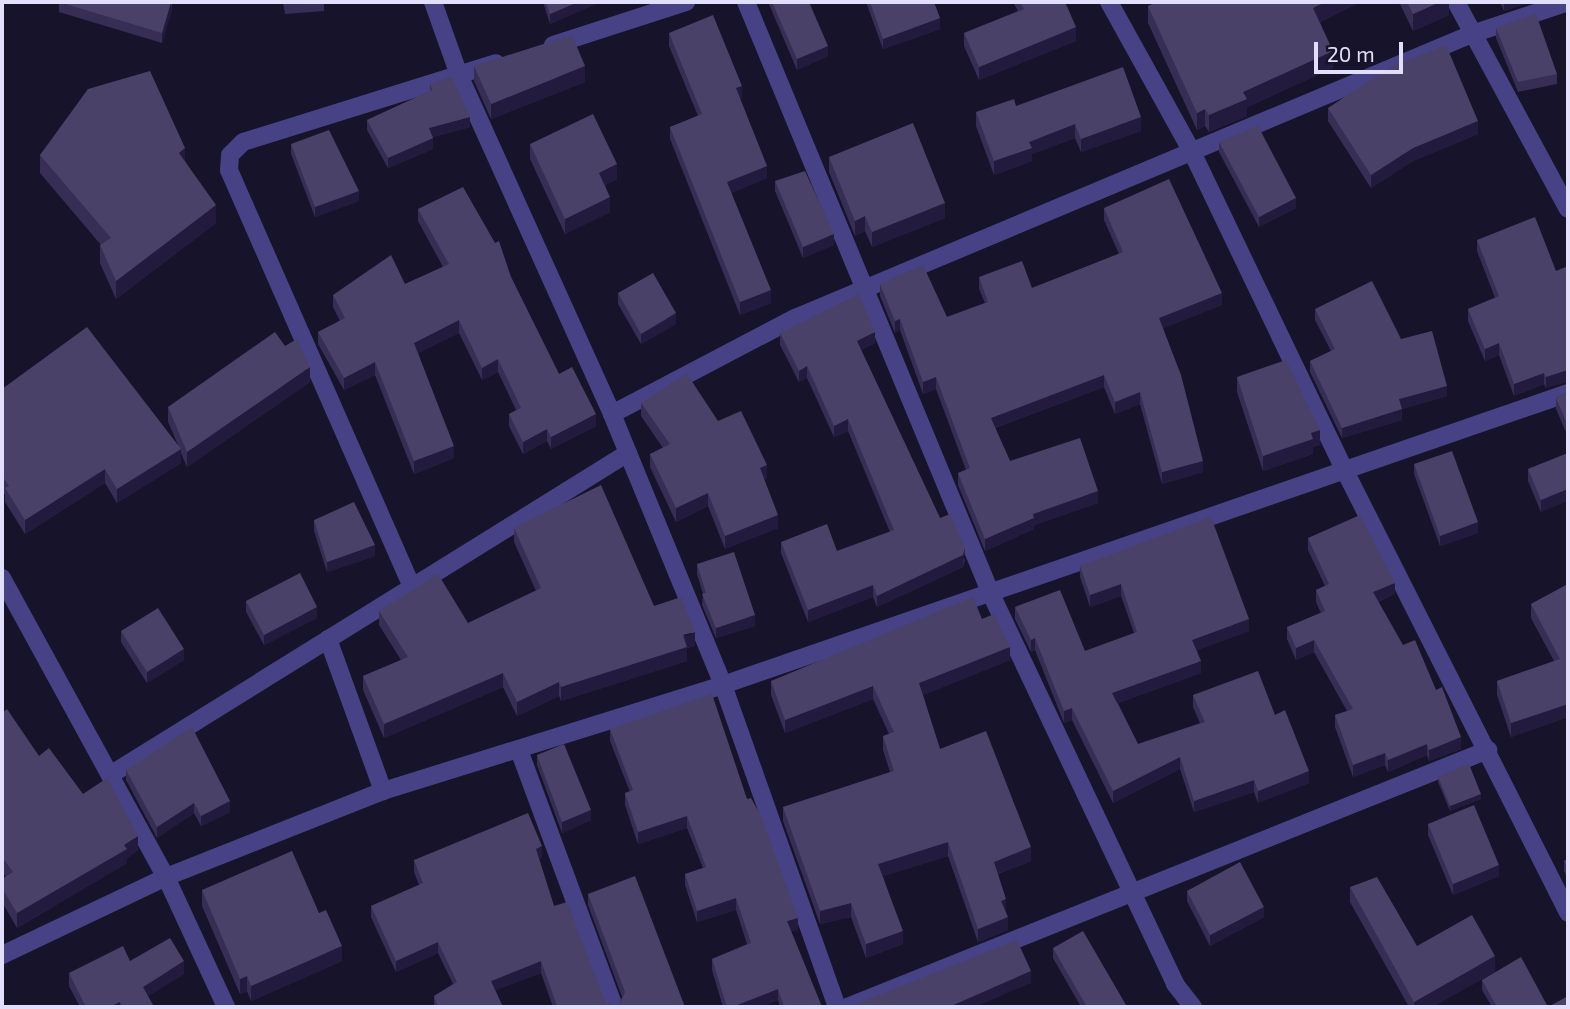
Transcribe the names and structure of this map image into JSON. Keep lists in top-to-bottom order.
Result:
{
  "scale_bar": "20 m"
}
